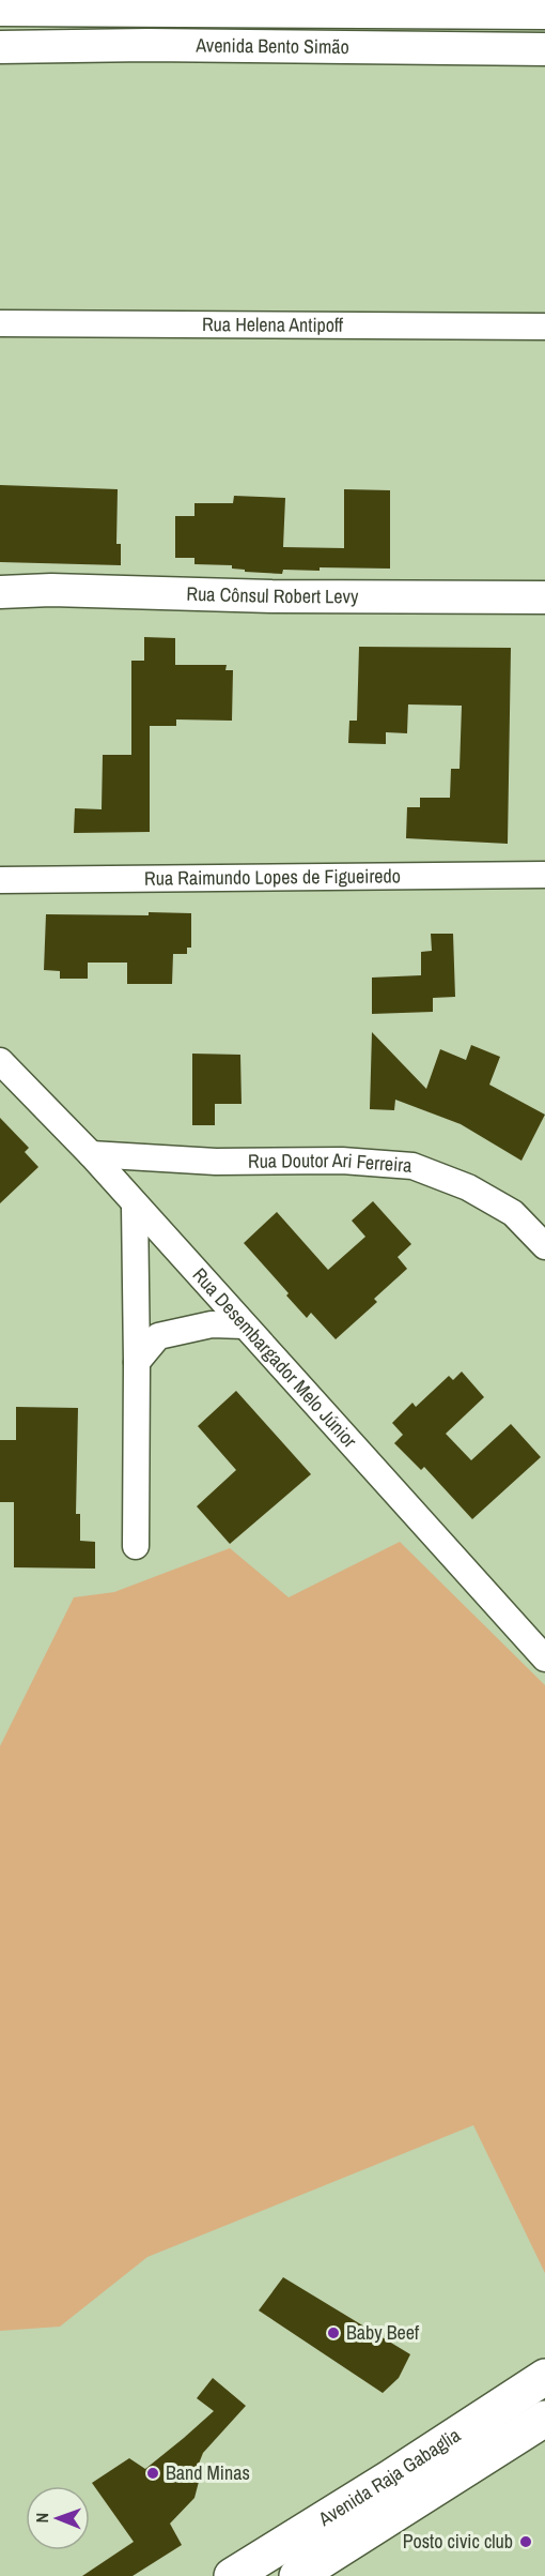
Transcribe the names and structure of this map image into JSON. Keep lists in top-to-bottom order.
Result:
{
  "streets": {
    "main road": ["Avenida Raja Gabaglia"],
    "street": [
      "Avenida Bento Simão",
      "Rua Helena Antipoff",
      "Rua Cônsul Robert Levy",
      "Rua Raimundo Lopes de Figueiredo",
      "Rua Doutor Ari Ferreira",
      "Rua Desembargador Melo Júnior"
    ]
  },
  "crossings": [
    ["Rua Doutor Ari Ferreira", "Rua Desembargador Melo Júnior"]
  ],
  "places": ["Baby Beef", "Band Minas", "Posto civic club"],
  "north": "left"
}
